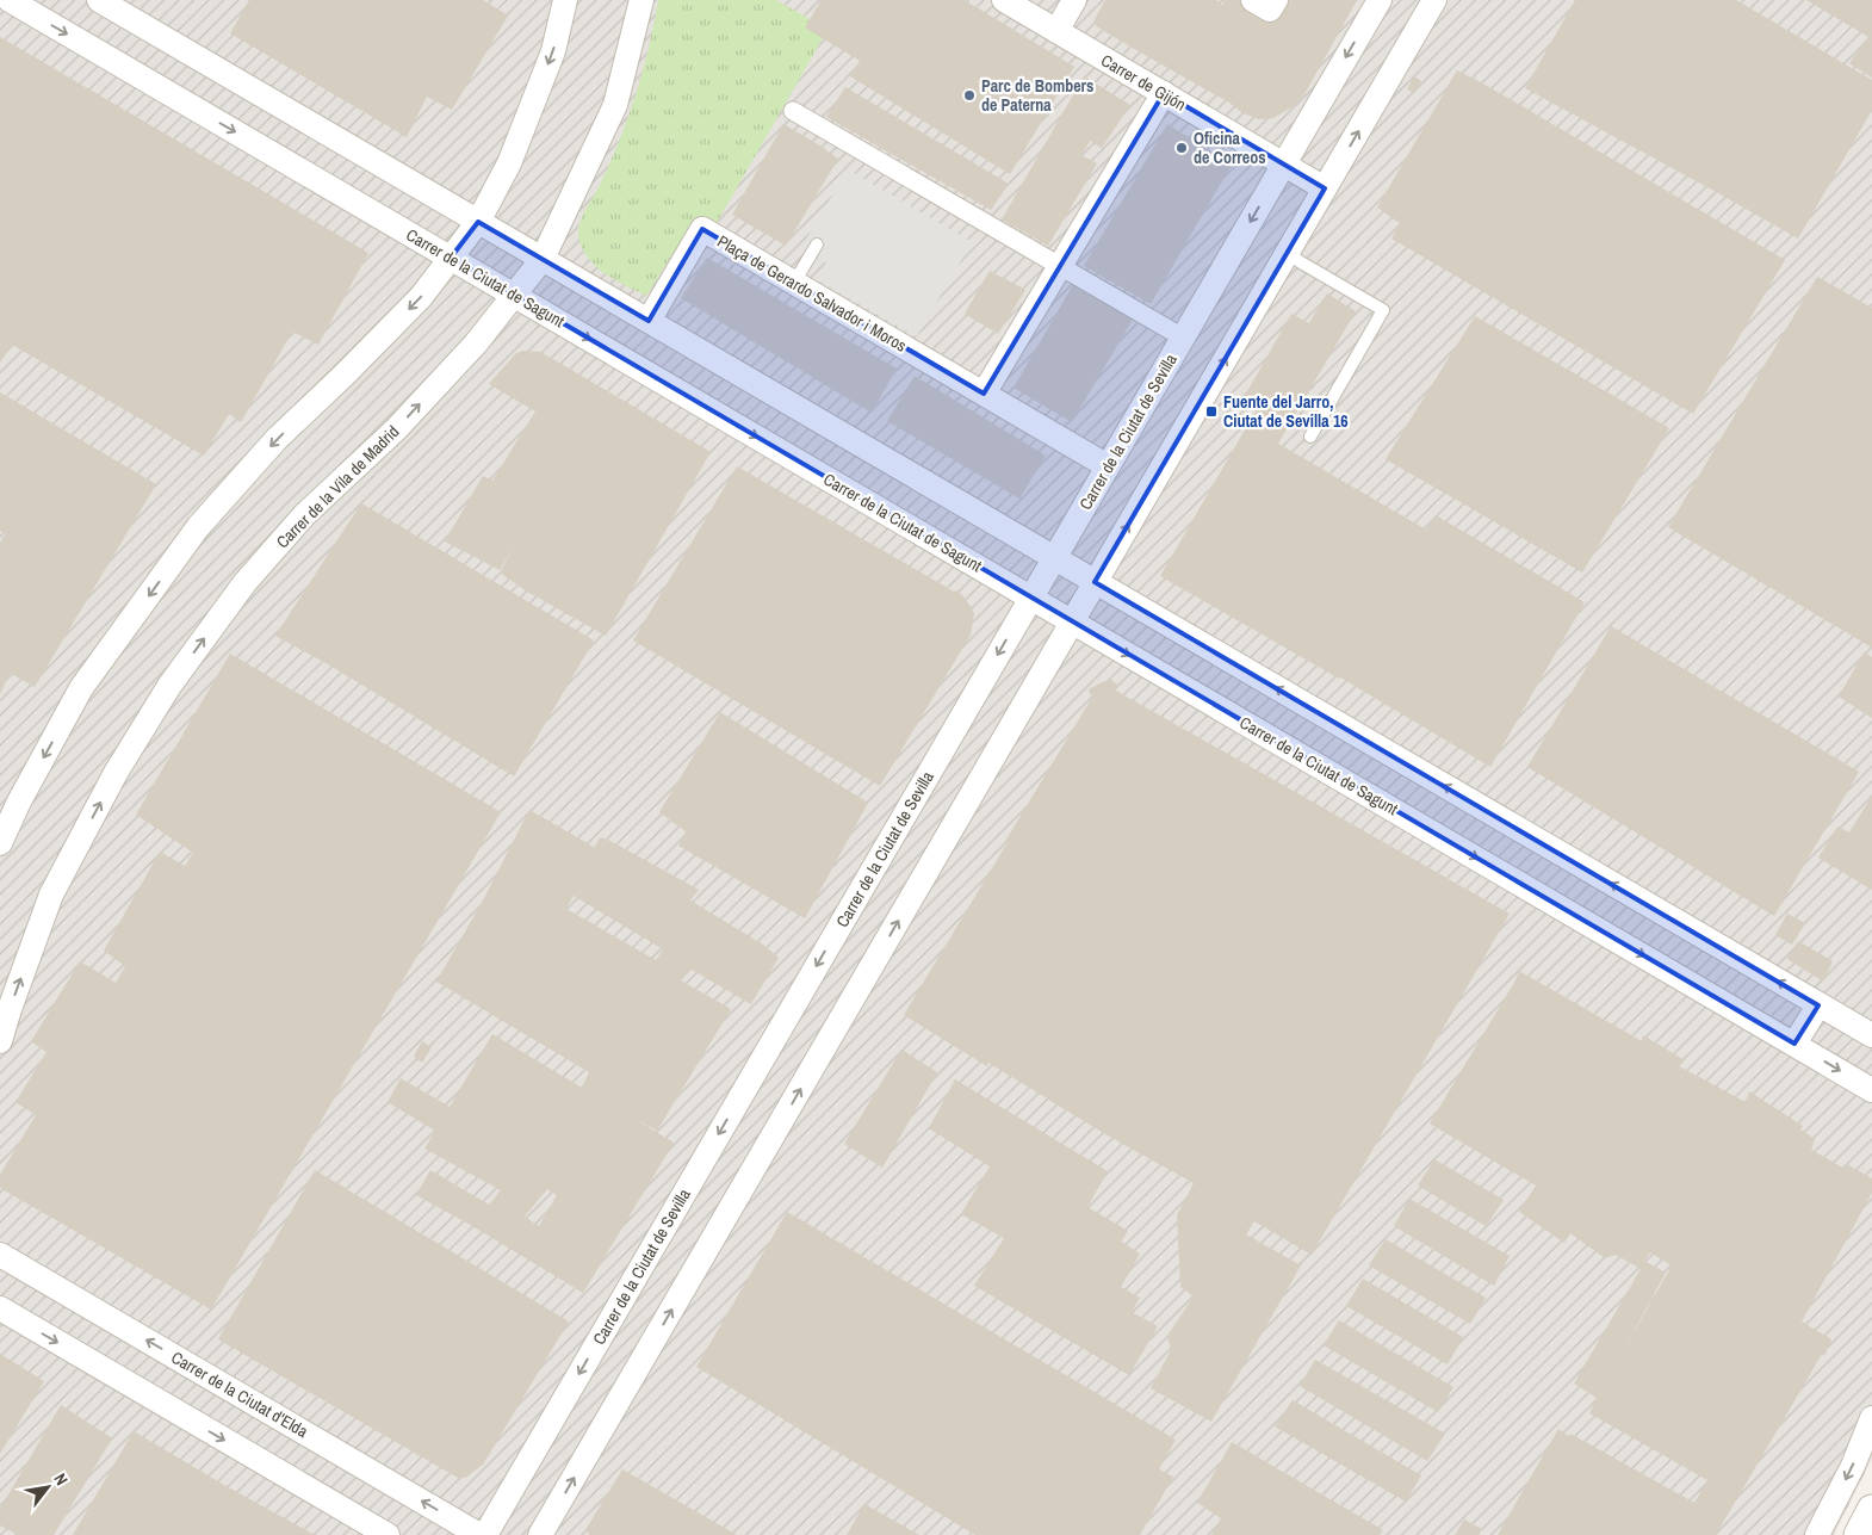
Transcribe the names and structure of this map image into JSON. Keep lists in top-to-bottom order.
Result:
{
  "streets": {
    "street": [
      "Carrer de Gijón",
      "Carrer de la Ciutat de Sagunt",
      "Plaça de Gerardo Salvador i Moros",
      "Carrer de la Ciutat de Sevilla",
      "Carrer de la Vila de Madrid",
      "Carrer de la Ciutat d'Elda"
    ]
  },
  "crossings": [
    ["Carrer de Gijón", "Carrer de la Ciutat de Sevilla"],
    ["Carrer de la Ciutat de Sagunt", "Carrer de la Ciutat de Sevilla"],
    ["Carrer de la Ciutat de Sagunt", "Carrer de la Vila de Madrid"],
    ["Plaça de Gerardo Salvador i Moros", "Carrer de la Ciutat de Sevilla"]
  ],
  "places": {
    "other": ["Parc de Bombers de Paterna", "Oficina de Correos"],
    "transit": ["Fuente del Jarro, Ciutat de Sevilla 16"]
  },
  "north": "top right"
}
